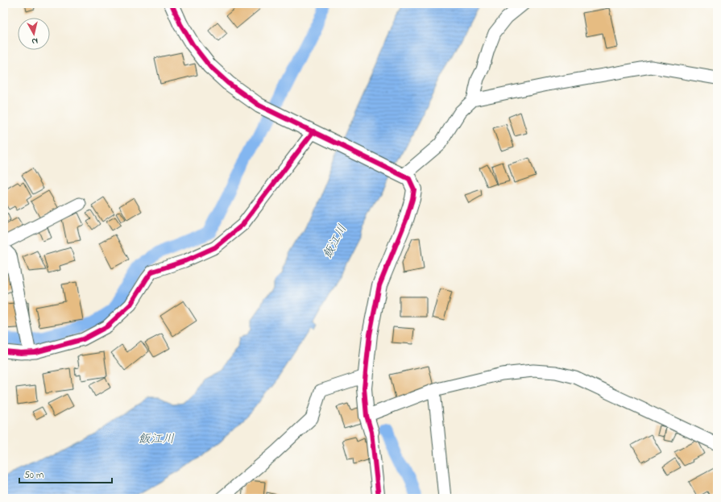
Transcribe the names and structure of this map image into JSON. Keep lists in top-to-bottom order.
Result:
{
  "water": ["飯江川"],
  "scale_bar": "50 m",
  "north": "bottom"
}
